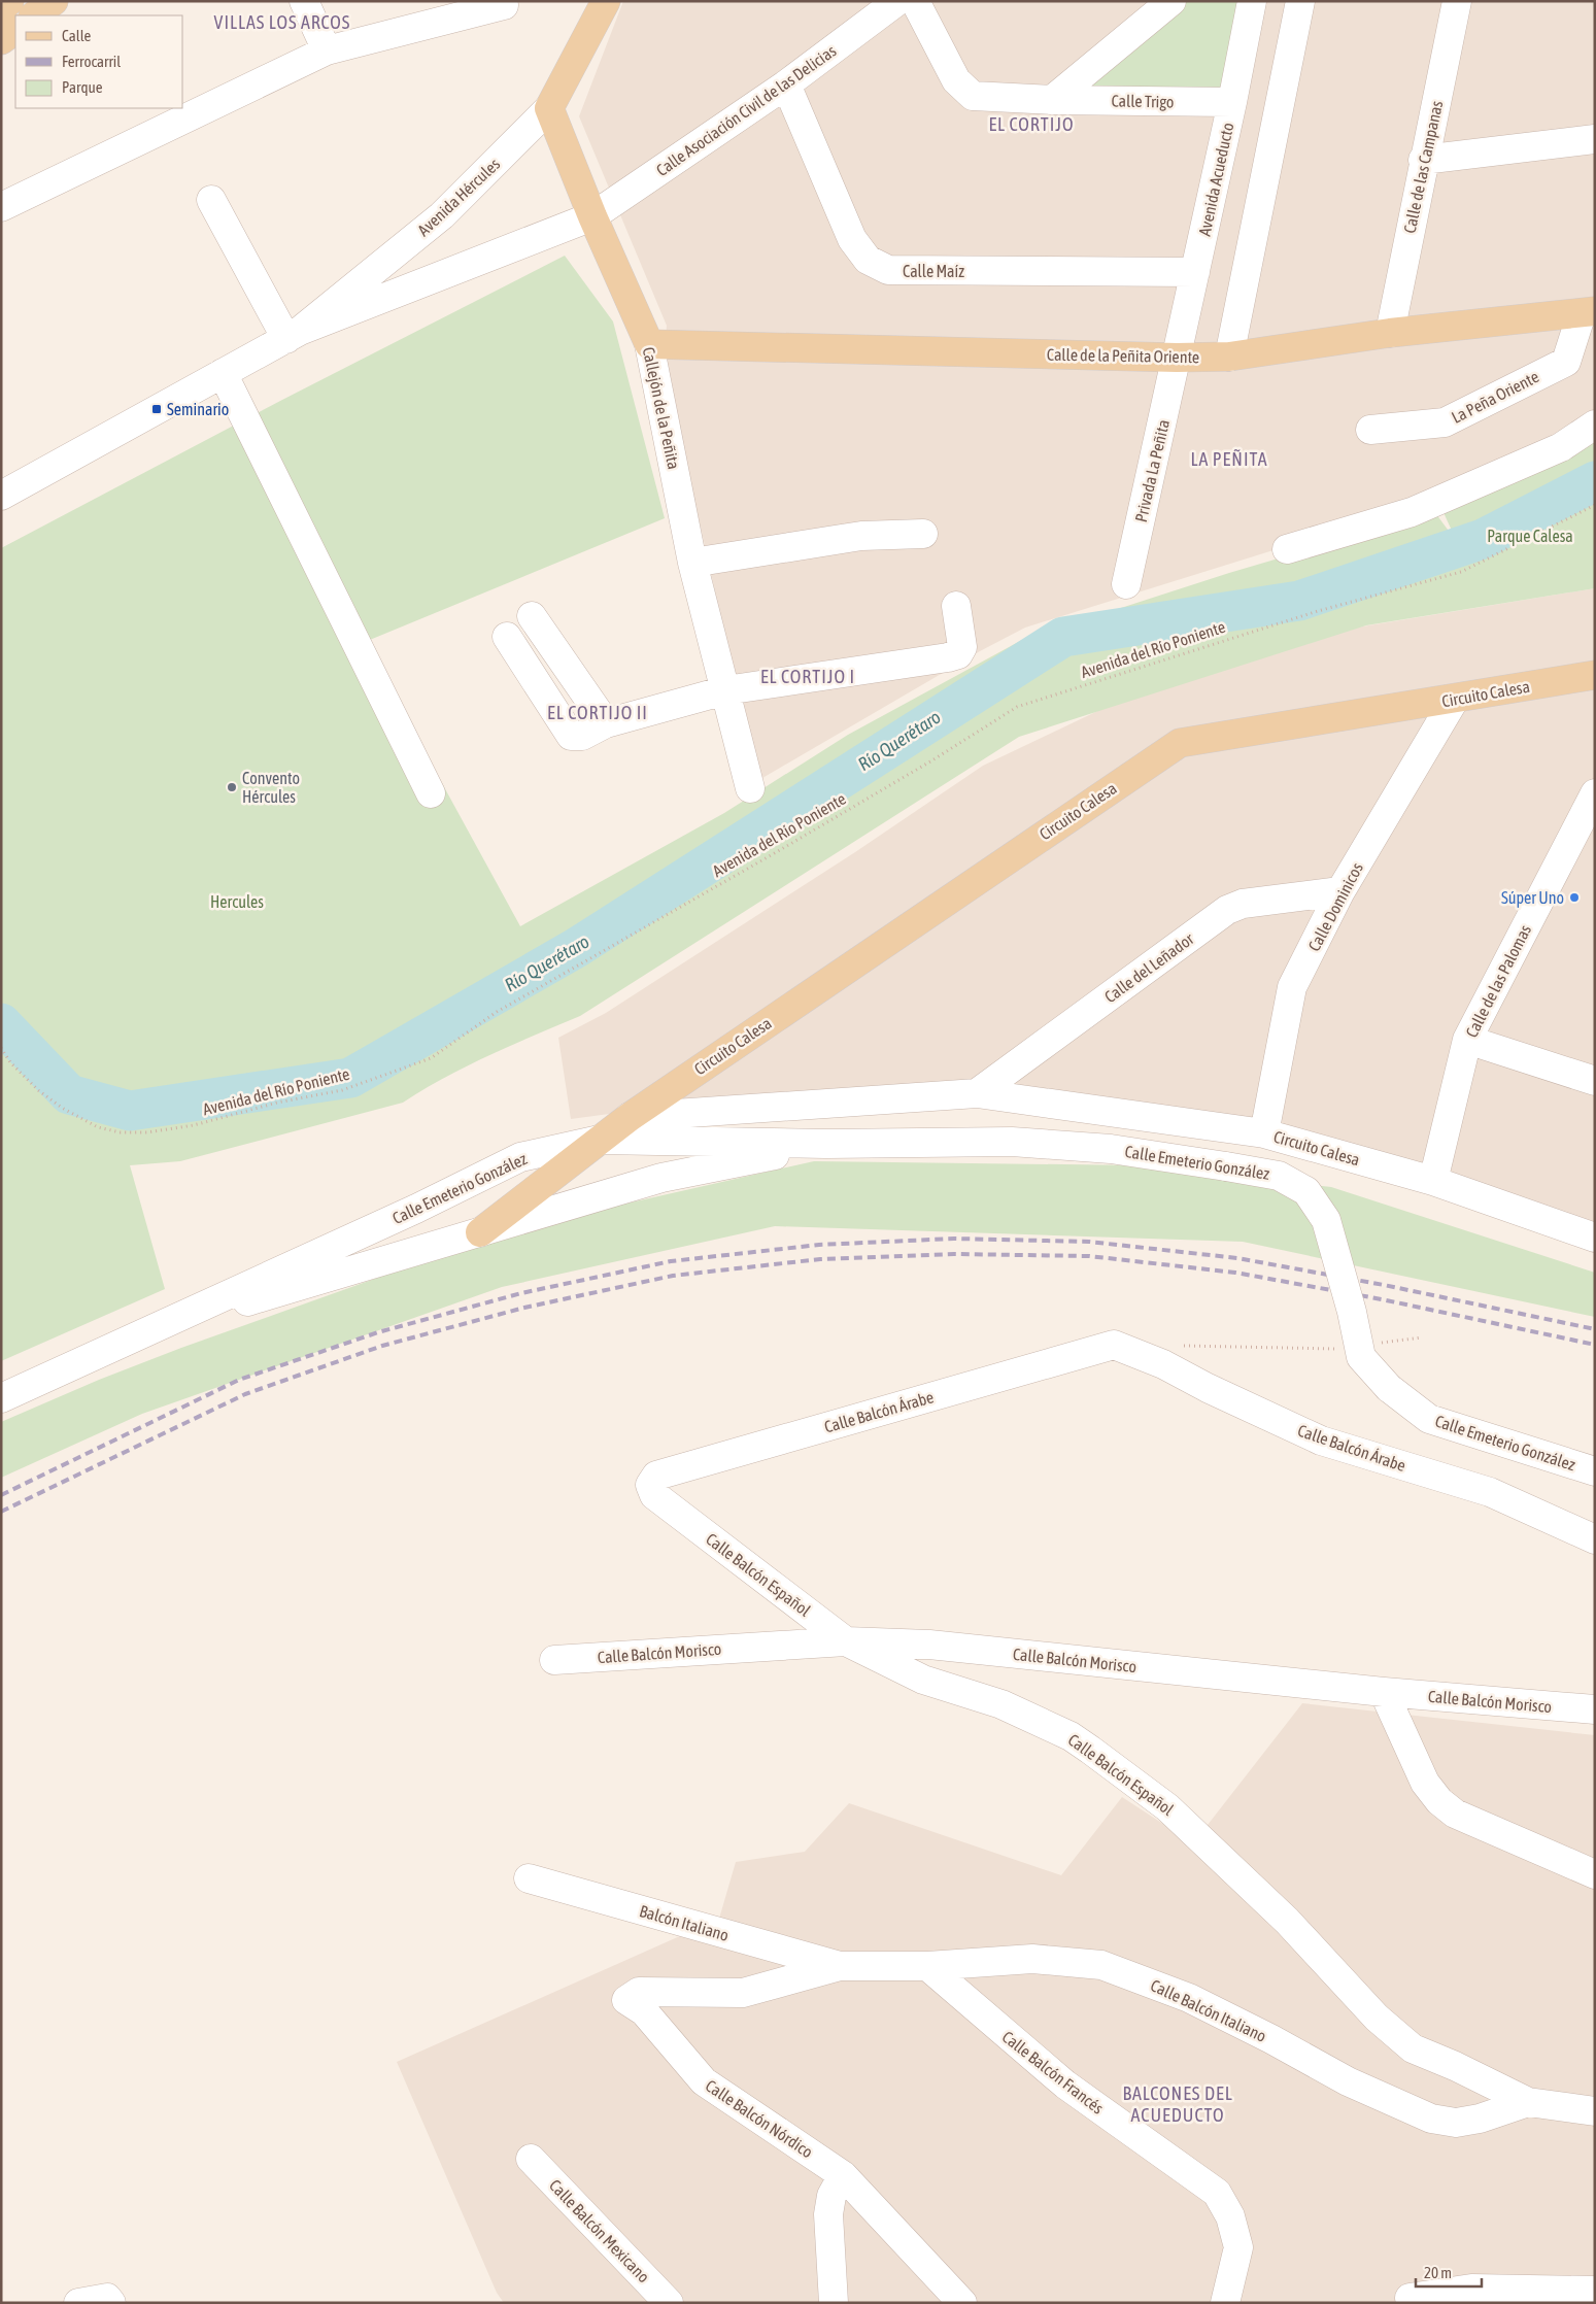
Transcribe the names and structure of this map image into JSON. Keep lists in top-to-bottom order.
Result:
{
  "streets": {
    "main road": [
      "Avenida Hércules",
      "Calle de la Peñita Oriente",
      "Callejón de la Peñita",
      "Circuito Calesa"
    ],
    "street": [
      "Calle Trigo",
      "Calle Asociación Civil de las Delicias",
      "Calle de las Campanas",
      "Avenida Acueducto",
      "Calle Maíz",
      "La Peña Oriente",
      "Privada La Peñita",
      "Calle Dominicos",
      "Calle del Leñador",
      "Calle de las Palomas",
      "Calle Emeterio González",
      "Calle Balcón Árabe",
      "Calle Balcón Español",
      "Calle Balcón Morisco",
      "Balcón Italiano",
      "Calle Balcón Italiano",
      "Calle Balcón Francés",
      "Calle Balcón Nórdico",
      "Calle Balcón Mexicano"
    ],
    "path": ["Avenida del Río Poniente"]
  },
  "crossings": [
    ["Calle Trigo", "Avenida Acueducto"],
    ["Calle Asociación Civil de las Delicias", "Avenida Hércules"],
    ["Calle Asociación Civil de las Delicias", "Calle Maíz"],
    ["Calle Asociación Civil de las Delicias", "Callejón de la Peñita"],
    ["Calle de las Campanas", "Calle de la Peñita Oriente"],
    ["Avenida Acueducto", "Calle Maíz"],
    ["Avenida Acueducto", "Calle de la Peñita Oriente"],
    ["Avenida Acueducto", "Privada La Peñita"],
    ["Avenida Hércules", "Callejón de la Peñita"],
    ["Calle de la Peñita Oriente", "La Peña Oriente"],
    ["Calle de la Peñita Oriente", "Callejón de la Peñita"],
    ["Calle de la Peñita Oriente", "Privada La Peñita"],
    ["Circuito Calesa", "Calle Dominicos"],
    ["Circuito Calesa", "Calle del Leñador"],
    ["Circuito Calesa", "Calle de las Palomas"],
    ["Circuito Calesa", "Calle Emeterio González"],
    ["Calle Dominicos", "Calle del Leñador"],
    ["Calle Balcón Árabe", "Calle Balcón Español"],
    ["Calle Balcón Español", "Calle Balcón Morisco"],
    ["Calle Balcón Español", "Calle Balcón Italiano"],
    ["Balcón Italiano", "Calle Balcón Italiano"],
    ["Balcón Italiano", "Calle Balcón Nórdico"],
    ["Calle Balcón Italiano", "Calle Balcón Francés"],
    ["Calle Balcón Italiano", "Calle Balcón Nórdico"]
  ],
  "districts": [
    "VILLAS LOS ARCOS",
    "EL CORTIJO",
    "LA PEÑITA",
    "EL CORTIJO I",
    "EL CORTIJO II",
    "BALCONES DEL ACUEDUCTO"
  ],
  "water": ["Río Querétaro"],
  "parks": ["Parque Calesa", "Hercules"],
  "places": {
    "transit": ["Seminario"],
    "other": ["Convento Hércules", "Súper Uno"]
  },
  "legend": ["Calle", "Ferrocarril", "Parque"],
  "scale_bar": "20 m"
}
